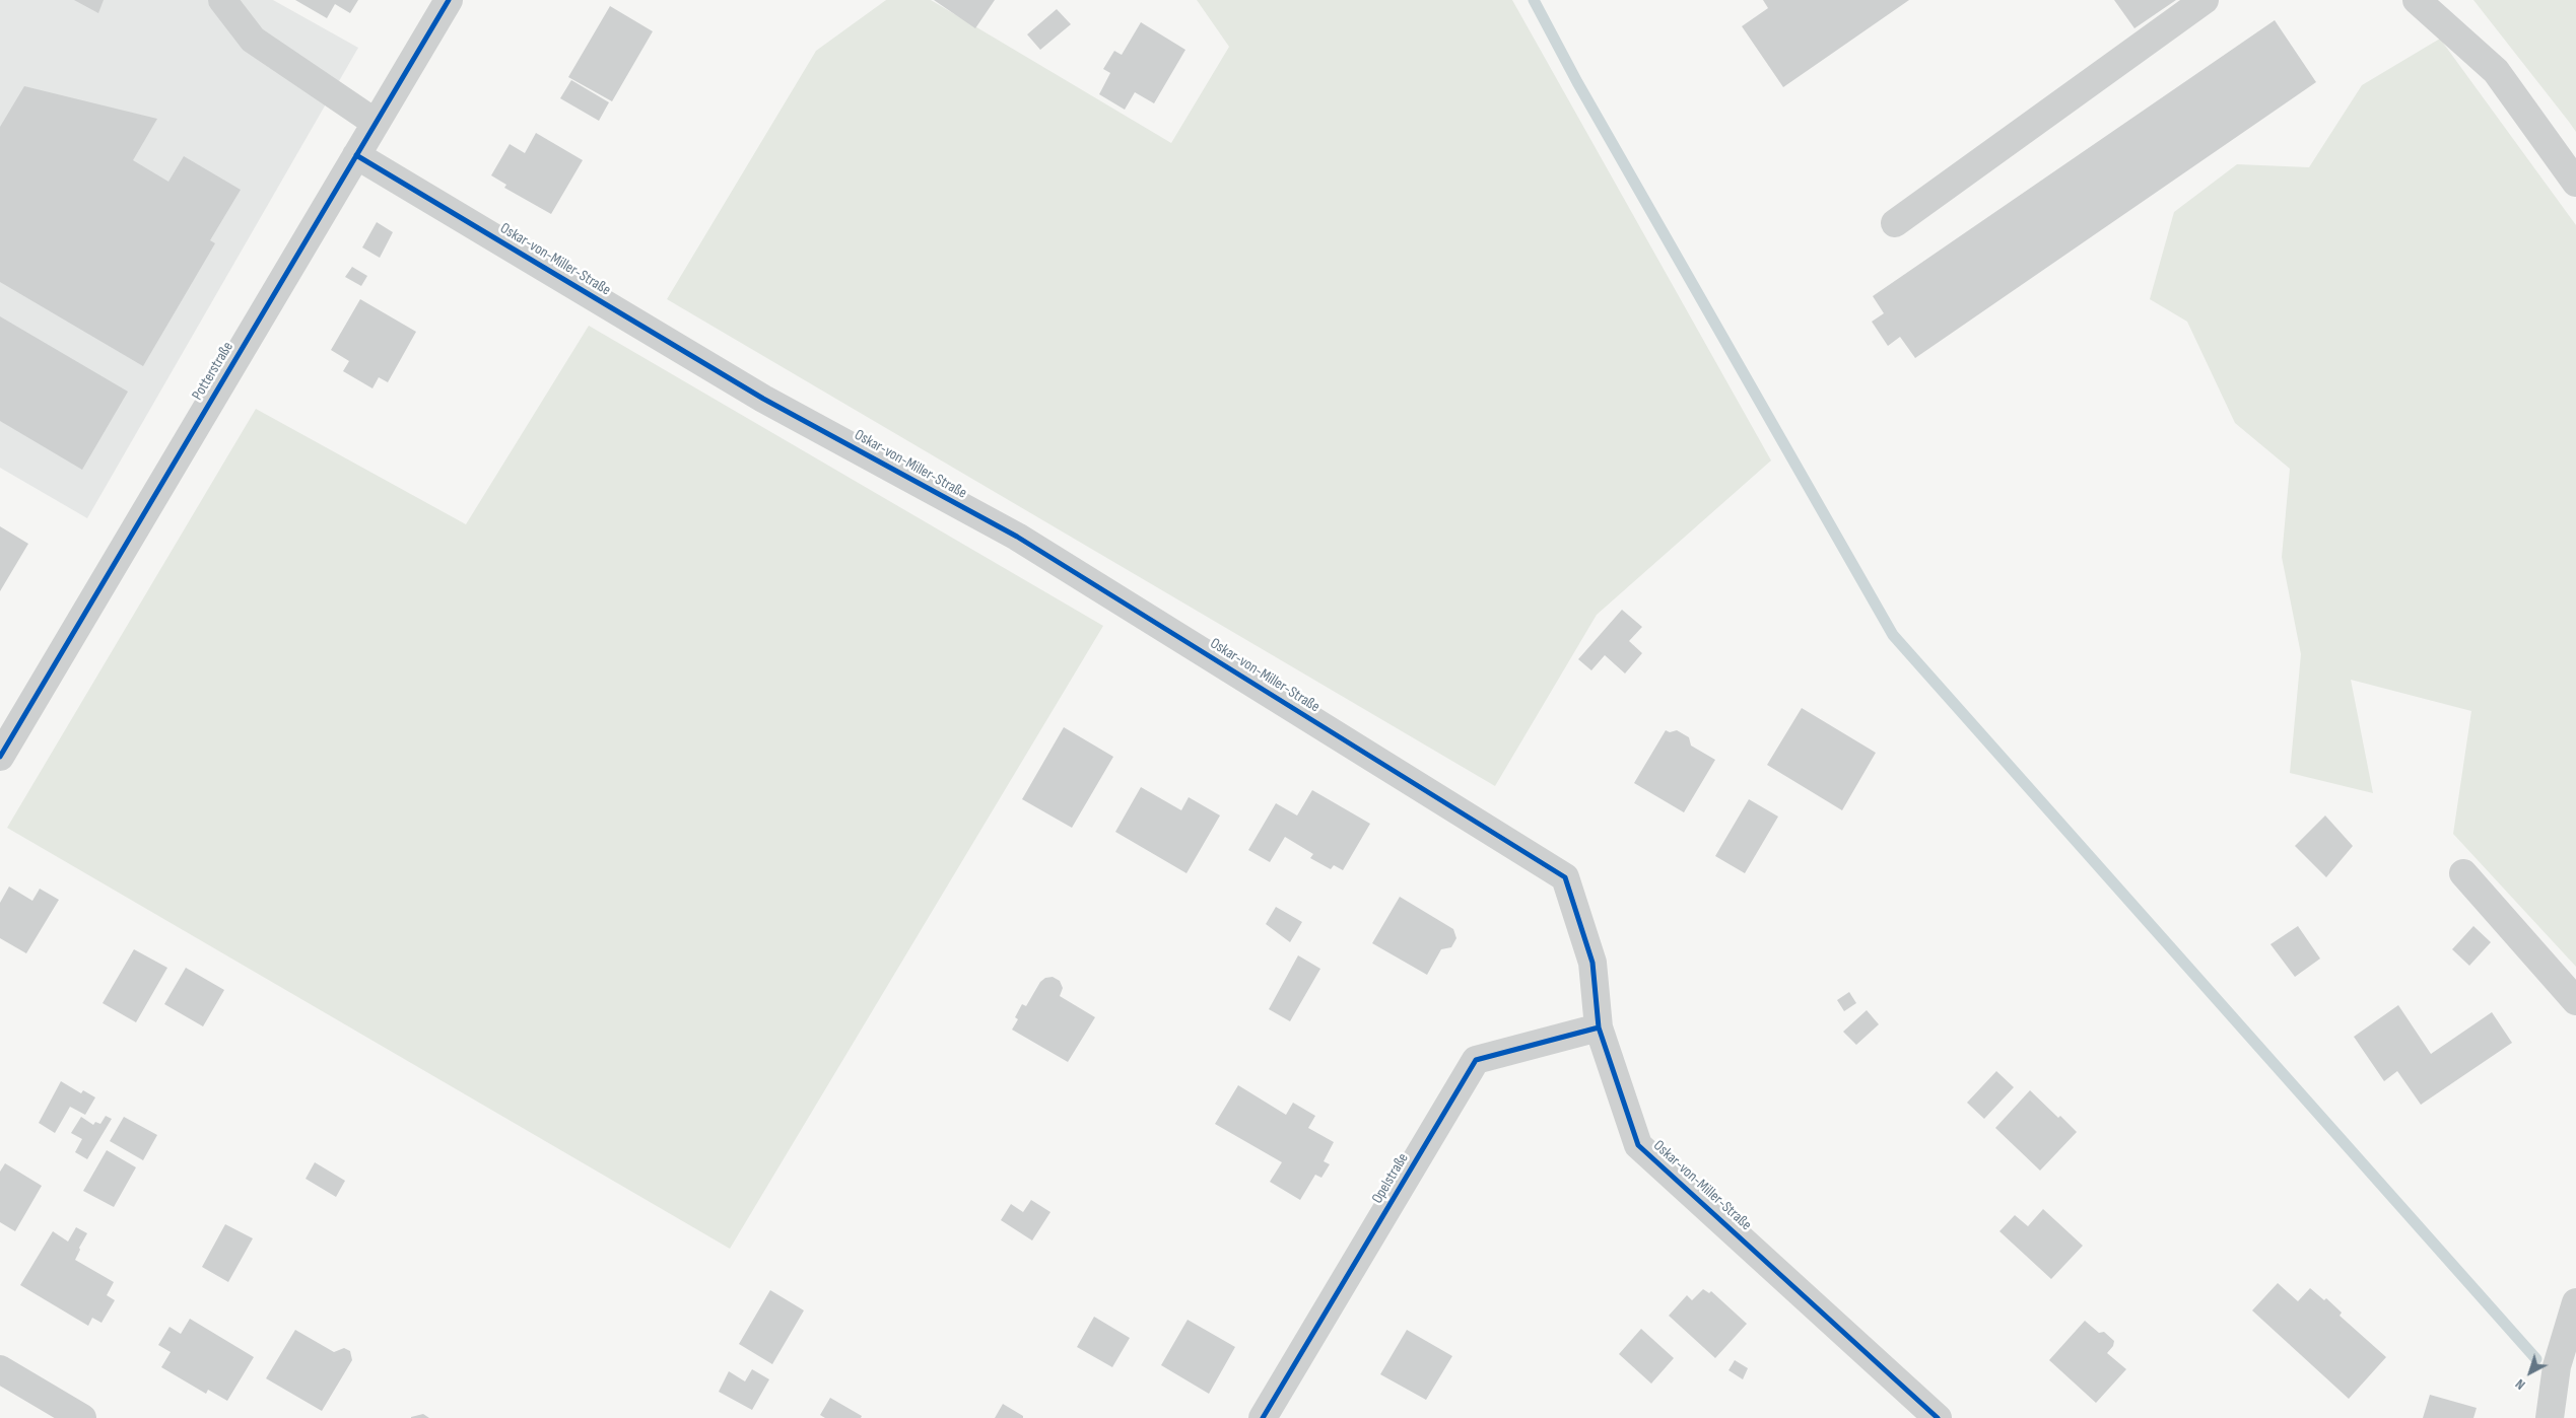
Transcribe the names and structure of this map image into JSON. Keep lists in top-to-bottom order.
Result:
{
  "streets": {
    "street": ["Oskar-von-Miller-Straße", "Potterstraße", "Opelstraße"]
  },
  "crossings": [
    ["Oskar-von-Miller-Straße", "Potterstraße"],
    ["Oskar-von-Miller-Straße", "Opelstraße"]
  ],
  "north": "bottom left"
}
